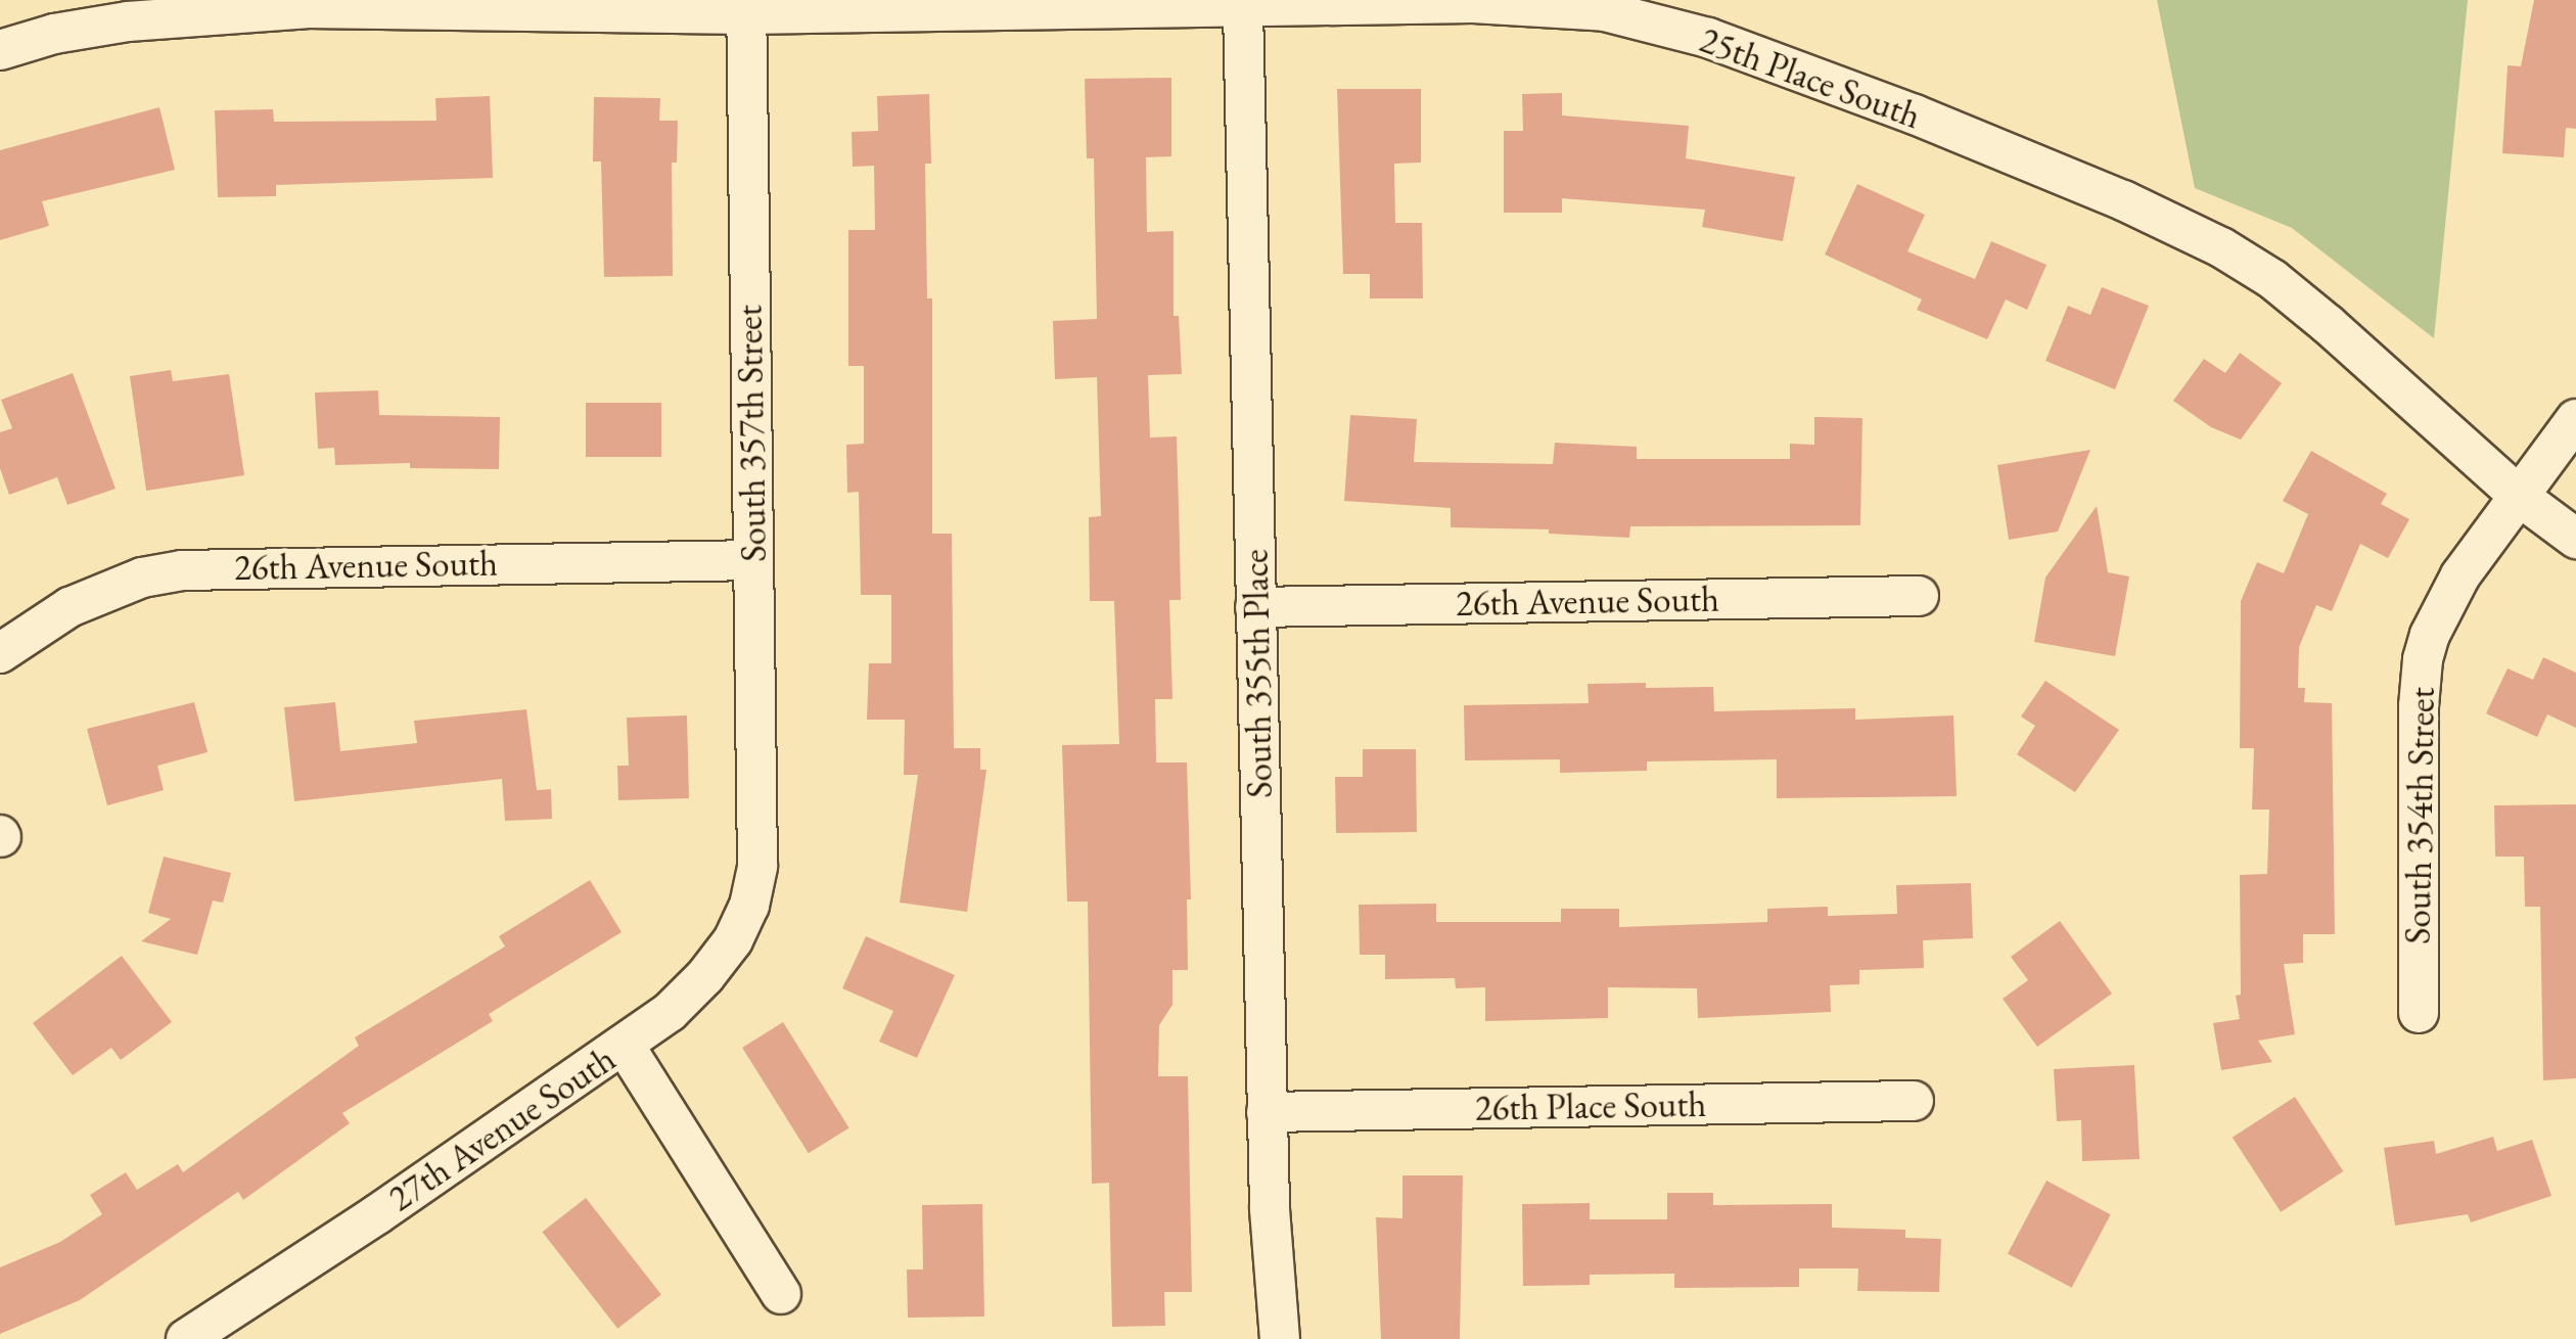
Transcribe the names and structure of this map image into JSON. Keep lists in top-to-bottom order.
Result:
{
  "streets": {
    "street": [
      "25th Place South",
      "South 357th Street",
      "26th Avenue South",
      "South 355th Place",
      "South 354th Street",
      "26th Place South",
      "27th Avenue South"
    ]
  },
  "crossings": [
    ["25th Place South", "South 357th Street"],
    ["25th Place South", "South 355th Place"],
    ["25th Place South", "South 354th Street"],
    ["South 357th Street", "26th Avenue South"],
    ["South 357th Street", "27th Avenue South"],
    ["26th Avenue South", "South 355th Place"],
    ["South 355th Place", "26th Place South"]
  ]
}
